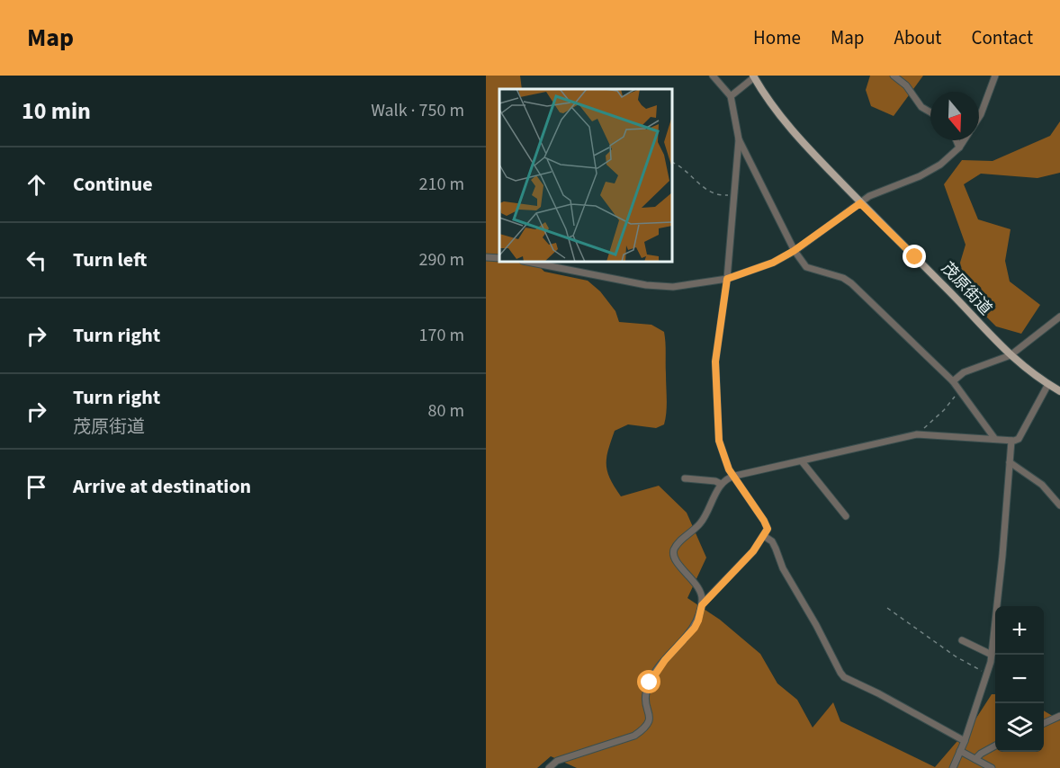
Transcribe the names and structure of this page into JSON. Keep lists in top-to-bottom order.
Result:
{
  "streets": {
    "main road": ["茂原街道"]
  },
  "north": "bottom",
  "page": {
    "header": "Map",
    "nav": [
      "Home",
      "Map",
      "About",
      "Contact"
    ],
    "heading": ["10 min", "Walk · 750 m"],
    "list": [
      ["Continue", "210 m"],
      ["Turn left", "290 m"],
      ["Turn right", "170 m"],
      ["Turn right", "茂原街道", "80 m"],
      "Arrive at destination"
    ],
    "map_buttons": ["+", "−"]
  }
}
